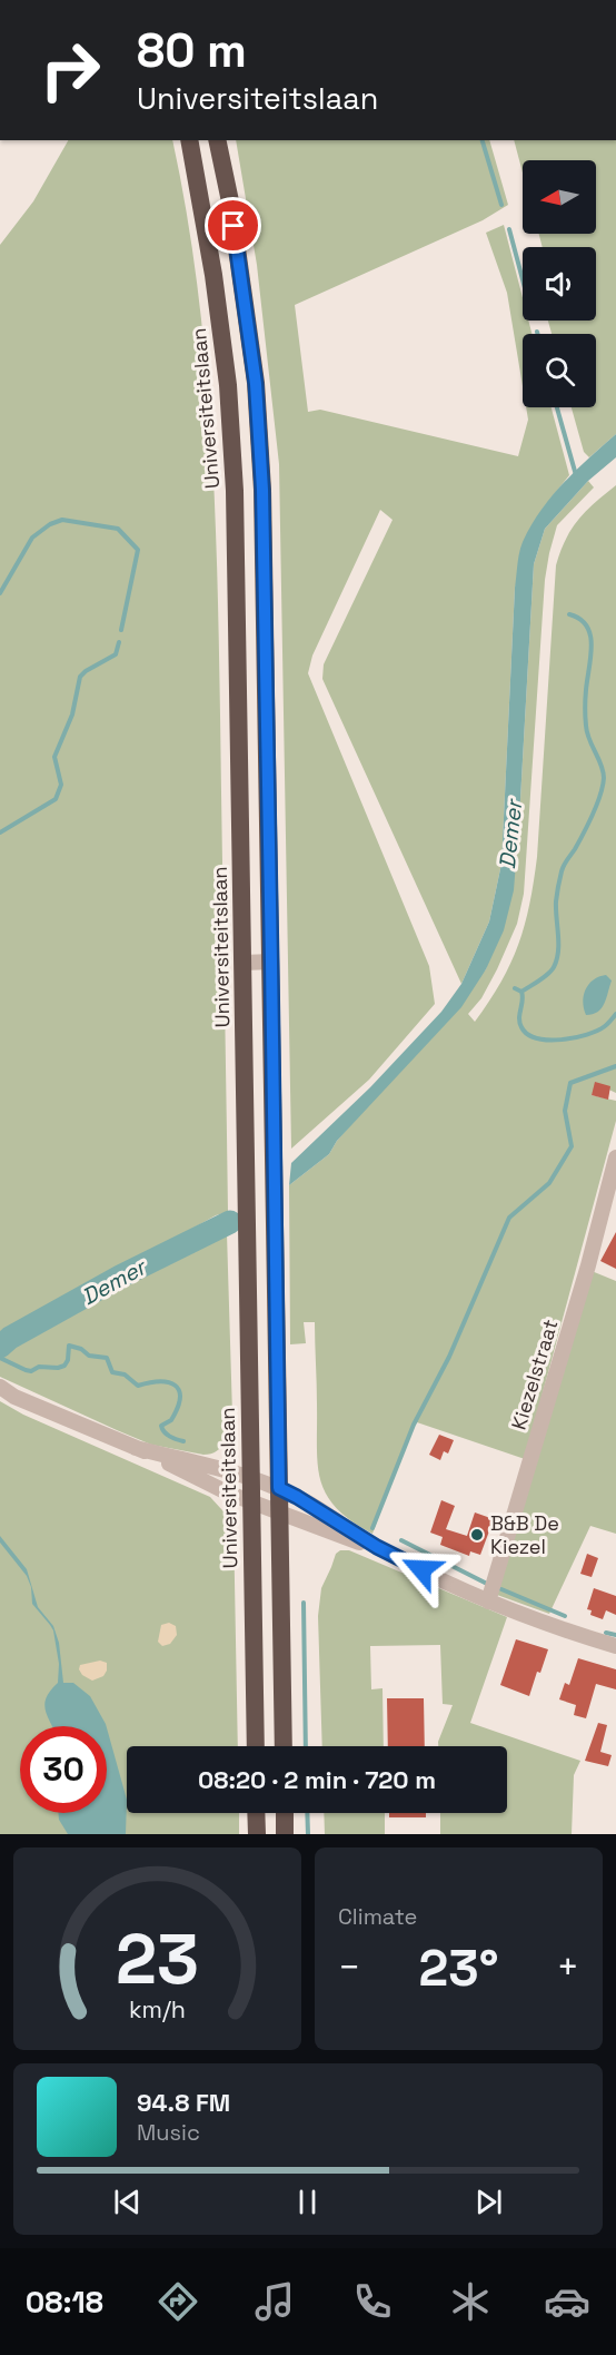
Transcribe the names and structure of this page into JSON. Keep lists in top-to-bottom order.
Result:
{
  "streets": {
    "highway": ["Universiteitslaan"],
    "street": ["Kiezelstraat"]
  },
  "water": ["Demer"],
  "places": ["B&B De Kiezel"],
  "north": "left",
  "page": {
    "turn": ["80 m", "Universiteitslaan"],
    "limit": "30",
    "trip": "08:20 · 2 min · 720 m",
    "tile": "Climate",
    "heat": ["−", "23°", "+"],
    "song": ["94.8 FM", "Music"],
    "tabs": "08:18",
    "gauge": ["23", "km/h"]
  }
}
